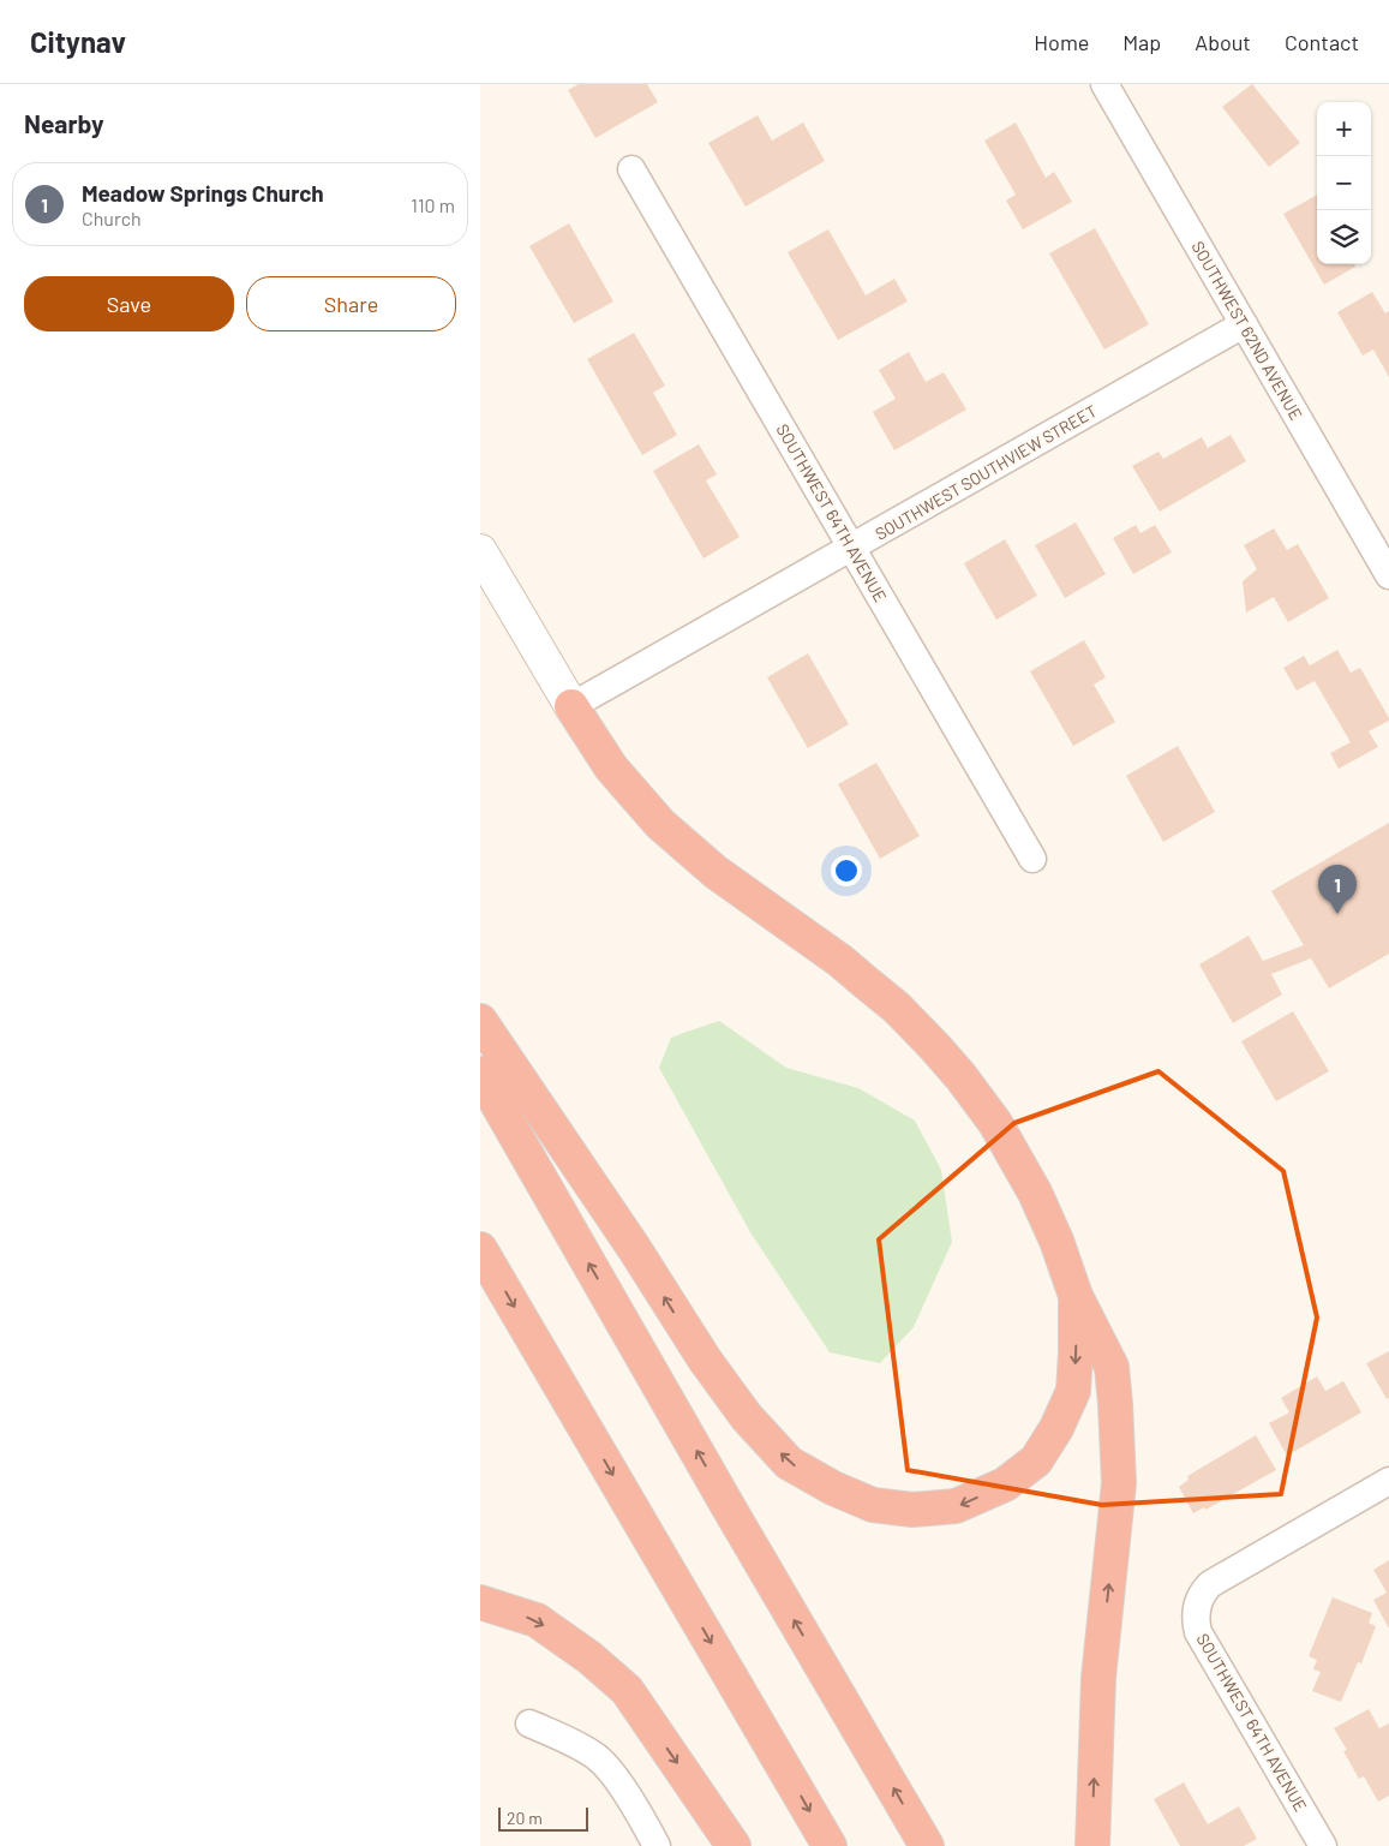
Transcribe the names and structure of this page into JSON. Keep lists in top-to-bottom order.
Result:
{
  "streets": {
    "street": ["SOUTHWEST 62ND AVENUE", "SOUTHWEST SOUTHVIEW STREET", "SOUTHWEST 64TH AVENUE"]
  },
  "crossings": [
    ["SOUTHWEST 62ND AVENUE", "SOUTHWEST SOUTHVIEW STREET"],
    ["SOUTHWEST SOUTHVIEW STREET", "SOUTHWEST 64TH AVENUE"]
  ],
  "scale_bar": "20 m",
  "page": {
    "header": "Citynav",
    "nav": [
      "Home",
      "Map",
      "About",
      "Contact"
    ],
    "heading": "Nearby",
    "map_buttons": ["+", "−"],
    "list": [
      {
        "mark": "1",
        "name": "Meadow Springs Church",
        "note": "Church",
        "value": "110 m"
      }
    ],
    "buttons": ["Save", "Share"],
    "pins": "1",
    "scale": "20 m"
  }
}
